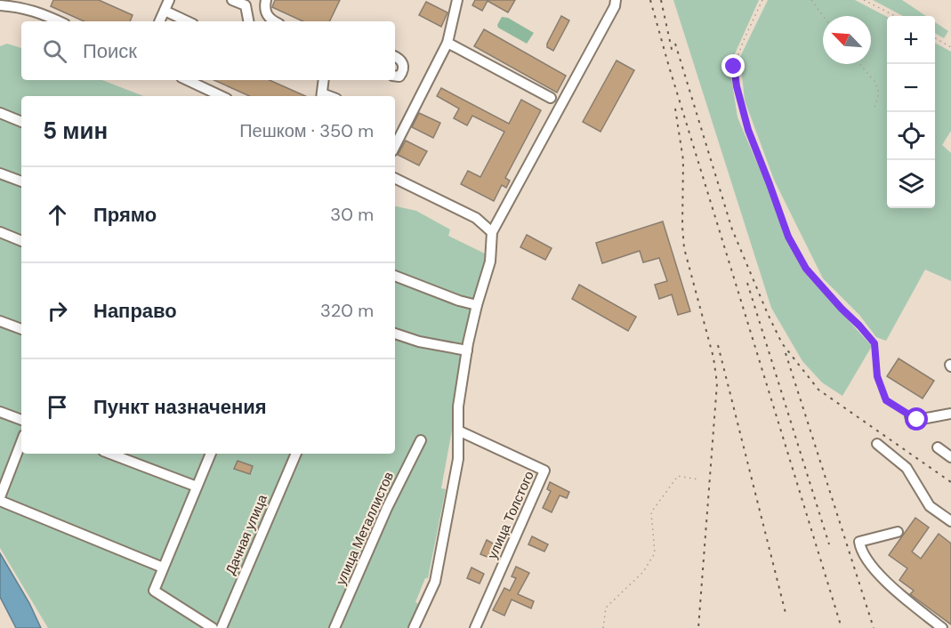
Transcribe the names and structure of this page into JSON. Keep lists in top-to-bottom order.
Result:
{
  "streets": {
    "street": ["улица Толстого", "улица Металлистов", "Дачная улица"]
  },
  "north": "top left",
  "page": {
    "map_buttons": ["+", "−"],
    "search": "Поиск",
    "heading": ["5 мин", "Пешком · 350 m"],
    "list": [
      ["Прямо", "30 m"],
      ["Направо", "320 m"],
      "Пункт назначения"
    ]
  }
}
